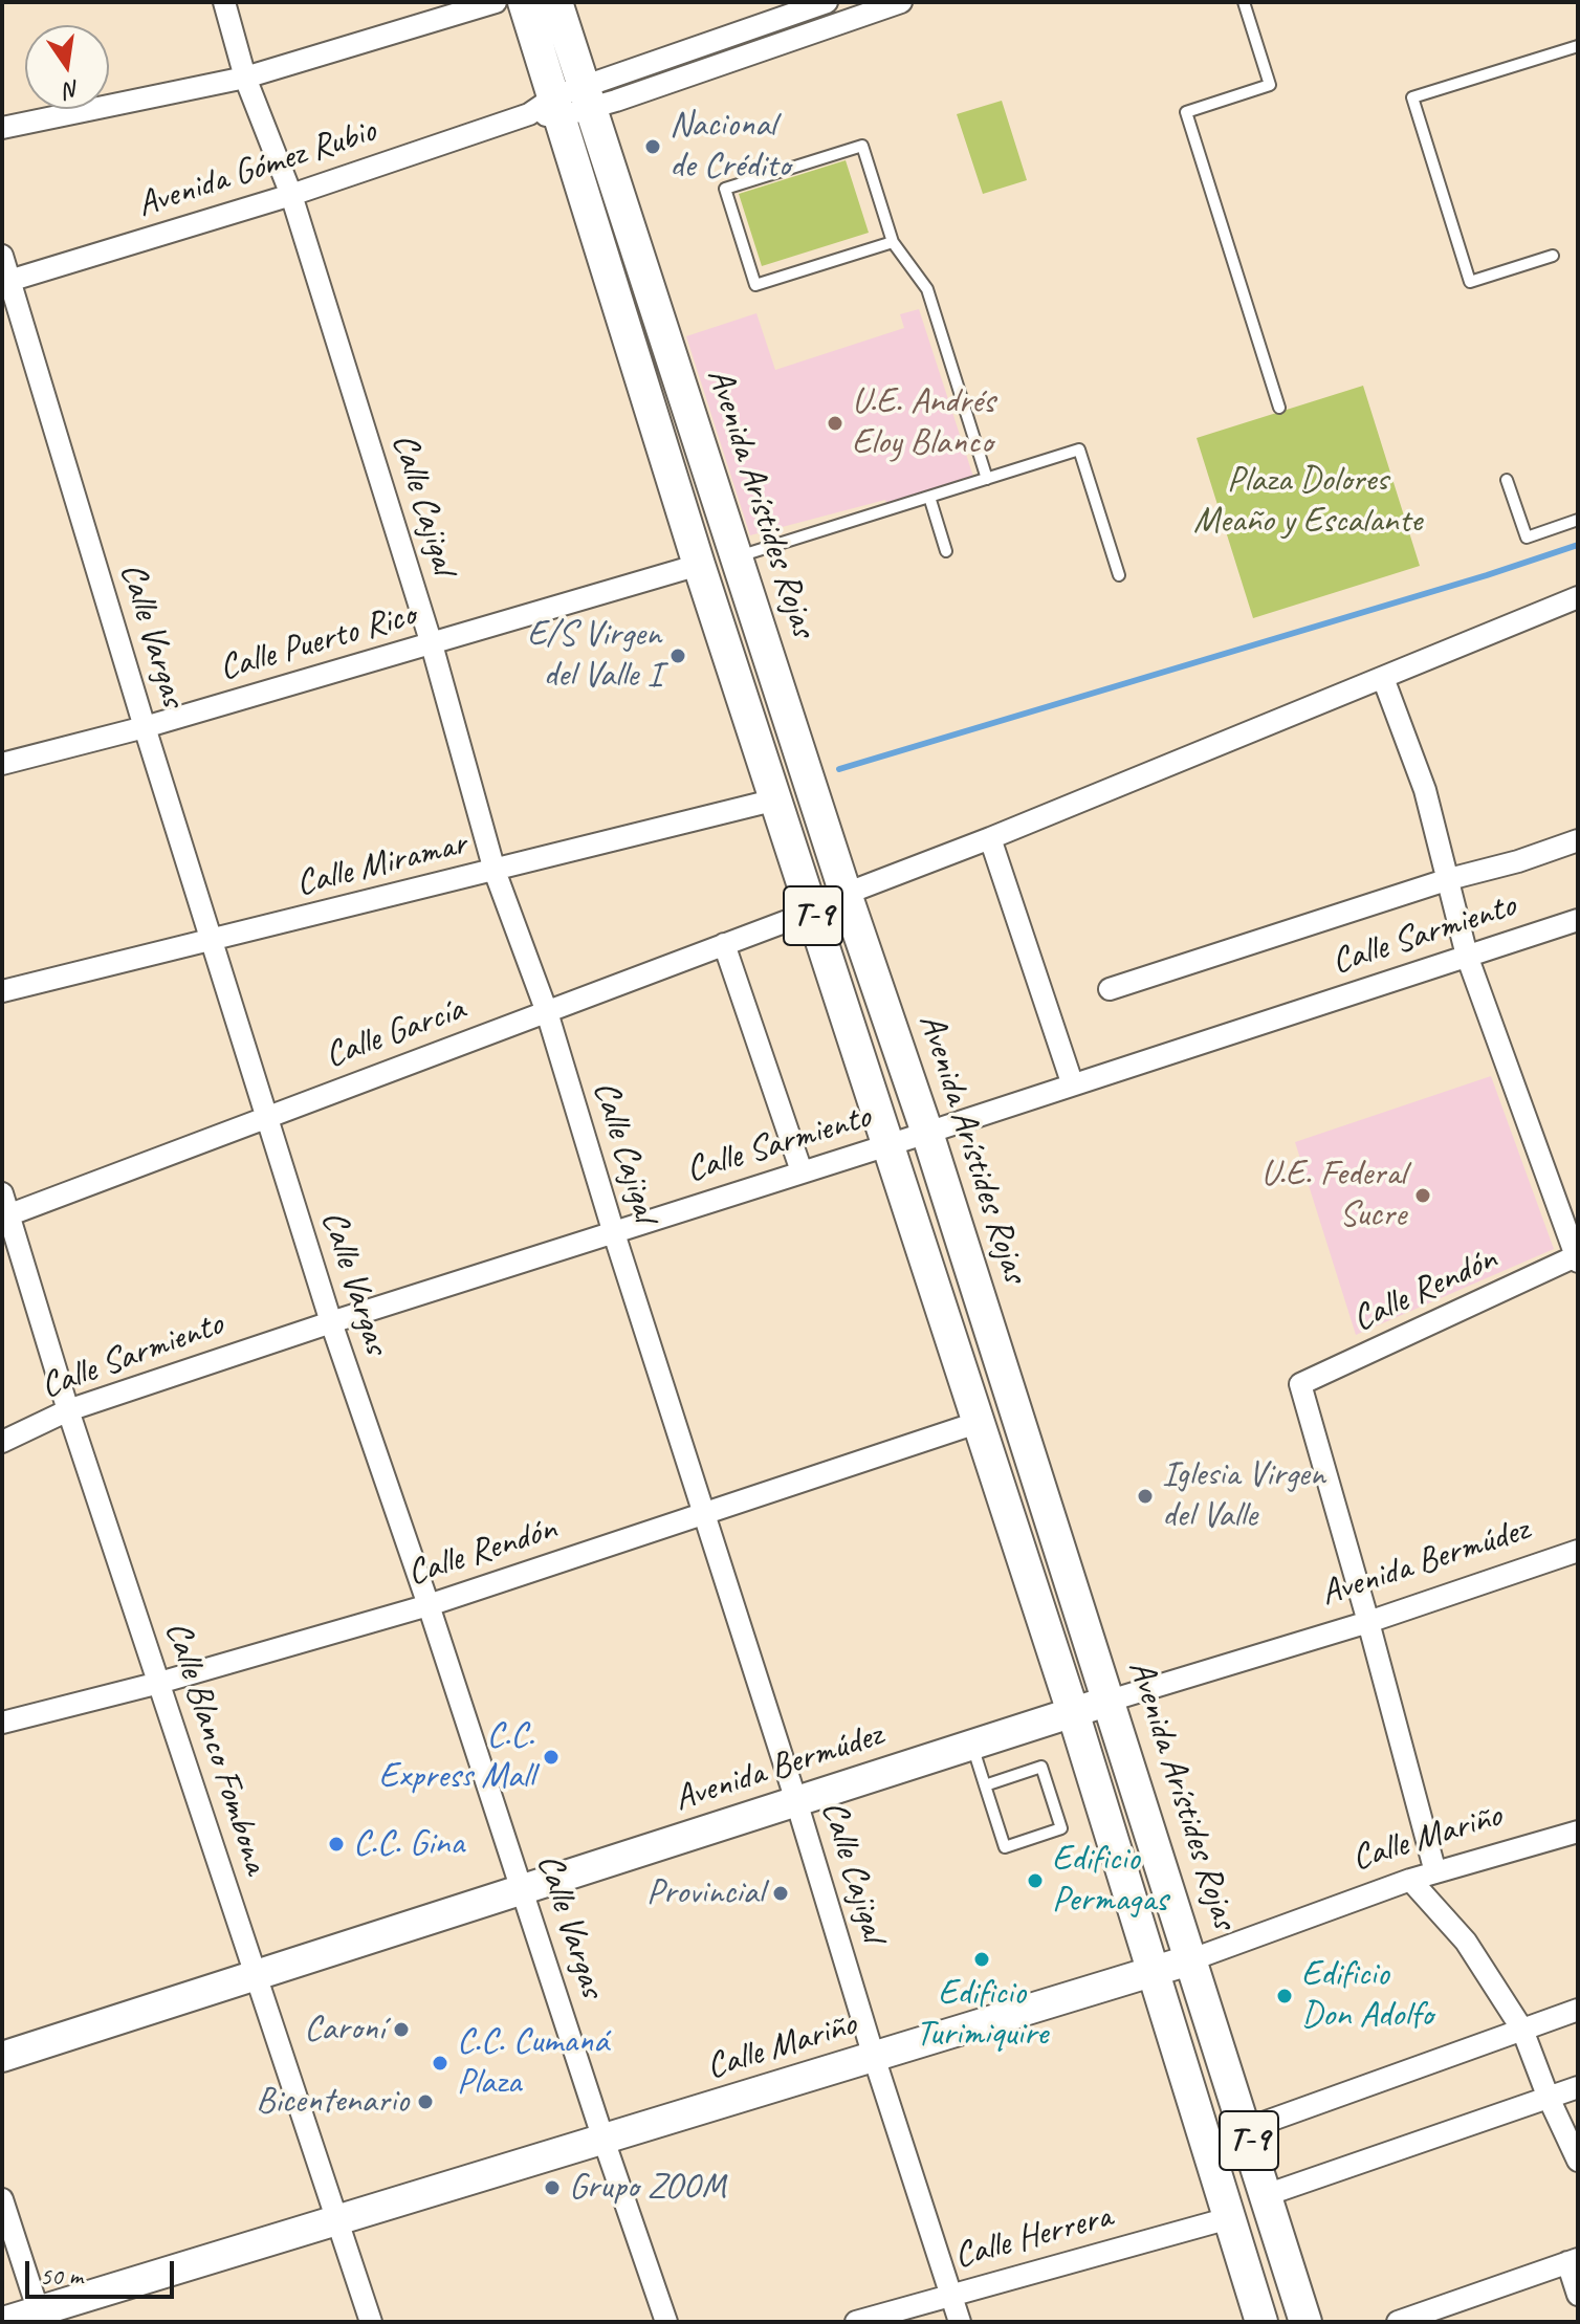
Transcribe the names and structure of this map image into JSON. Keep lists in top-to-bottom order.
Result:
{
  "streets": {
    "main road": ["Avenida Arístides Rojas", "T-9"],
    "street": [
      "Avenida Gómez Rubio",
      "Calle Cajigal",
      "Calle Vargas",
      "Calle Puerto Rico",
      "Calle Miramar",
      "Calle Sarmiento",
      "Calle García",
      "Calle Rendón",
      "Avenida Bermúdez",
      "Calle Blanco Fombona",
      "Calle Mariño",
      "Calle Herrera"
    ]
  },
  "crossings": [
    ["Avenida Gómez Rubio", "Avenida Arístides Rojas"],
    ["Avenida Gómez Rubio", "Calle Cajigal"],
    ["Avenida Gómez Rubio", "Calle Vargas"],
    ["Avenida Arístides Rojas", "Calle Puerto Rico"],
    ["Avenida Arístides Rojas", "Calle Miramar"],
    ["Avenida Arístides Rojas", "Calle Sarmiento"],
    ["Avenida Arístides Rojas", "Calle García"],
    ["Avenida Arístides Rojas", "Calle Rendón"],
    ["Avenida Arístides Rojas", "Avenida Bermúdez"],
    ["Avenida Arístides Rojas", "Calle Mariño"],
    ["Avenida Arístides Rojas", "Calle Herrera"],
    ["Calle Cajigal", "Calle Puerto Rico"],
    ["Calle Cajigal", "Calle Miramar"],
    ["Calle Cajigal", "Calle Sarmiento"],
    ["Calle Cajigal", "Calle García"],
    ["Calle Cajigal", "Calle Rendón"],
    ["Calle Cajigal", "Avenida Bermúdez"],
    ["Calle Cajigal", "Calle Mariño"],
    ["Calle Cajigal", "Calle Herrera"],
    ["Calle Vargas", "Calle Puerto Rico"],
    ["Calle Vargas", "Calle Miramar"],
    ["Calle Vargas", "Calle Sarmiento"],
    ["Calle Vargas", "Calle García"],
    ["Calle Vargas", "Calle Rendón"],
    ["Calle Vargas", "Avenida Bermúdez"],
    ["Calle Vargas", "Calle Mariño"],
    ["Calle Sarmiento", "Calle Blanco Fombona"],
    ["Calle García", "Calle Blanco Fombona"],
    ["Calle Rendón", "Avenida Bermúdez"],
    ["Calle Rendón", "Calle Blanco Fombona"],
    ["Avenida Bermúdez", "Calle Blanco Fombona"],
    ["Calle Blanco Fombona", "Calle Mariño"]
  ],
  "parks": ["Plaza Dolores Meaño y Escalante"],
  "places": [
    "Nacional de Crédito",
    "U.E. Andrés Eloy Blanco",
    "E/S Virgen del Valle I",
    "U.E. Federal Sucre",
    "Iglesia Virgen del Valle",
    "C.C. Express Mall",
    "C.C. Gina",
    "Edificio Permagas",
    "Provincial",
    "Edificio Turimiquire",
    "Edificio Don Adolfo",
    "Caroní",
    "C.C. Cumaná Plaza",
    "Bicentenario",
    "Grupo ZOOM"
  ],
  "scale_bar": "50 m",
  "north": "bottom"
}
